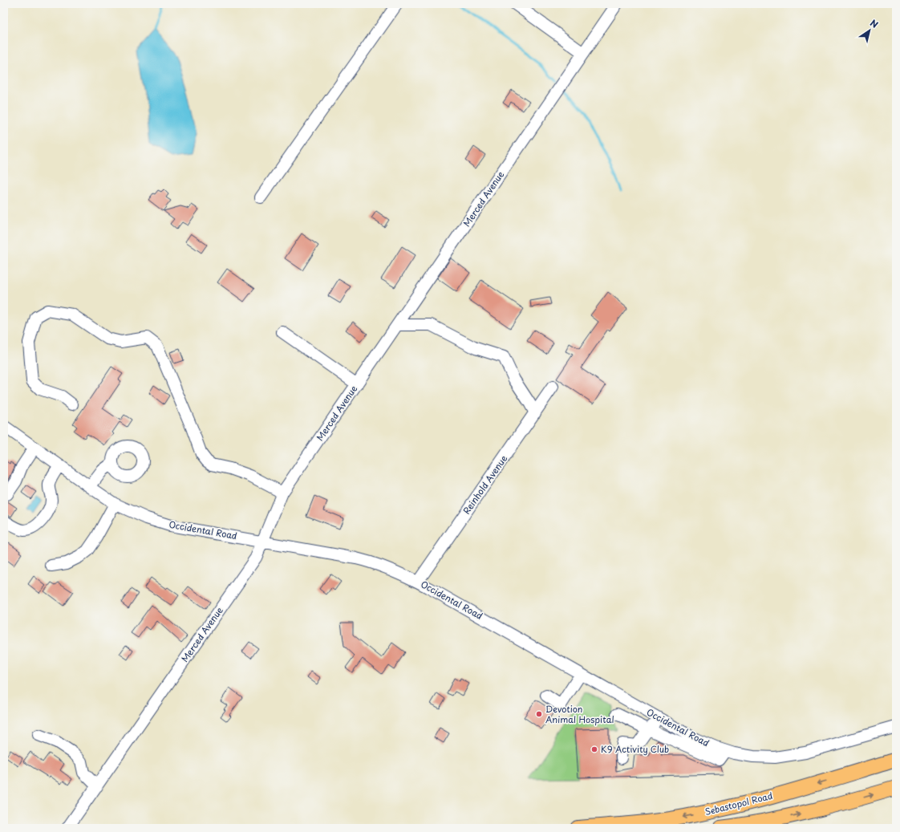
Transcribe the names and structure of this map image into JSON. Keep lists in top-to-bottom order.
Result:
{
  "streets": {
    "main road": ["Sebastopol Road"],
    "street": ["Merced Avenue", "Reinhold Avenue", "Occidental Road"]
  },
  "crossings": [
    ["Merced Avenue", "Occidental Road"],
    ["Reinhold Avenue", "Occidental Road"]
  ],
  "places": ["Devotion Animal Hospital", "K9 Activity Club"],
  "north": "top right"
}
